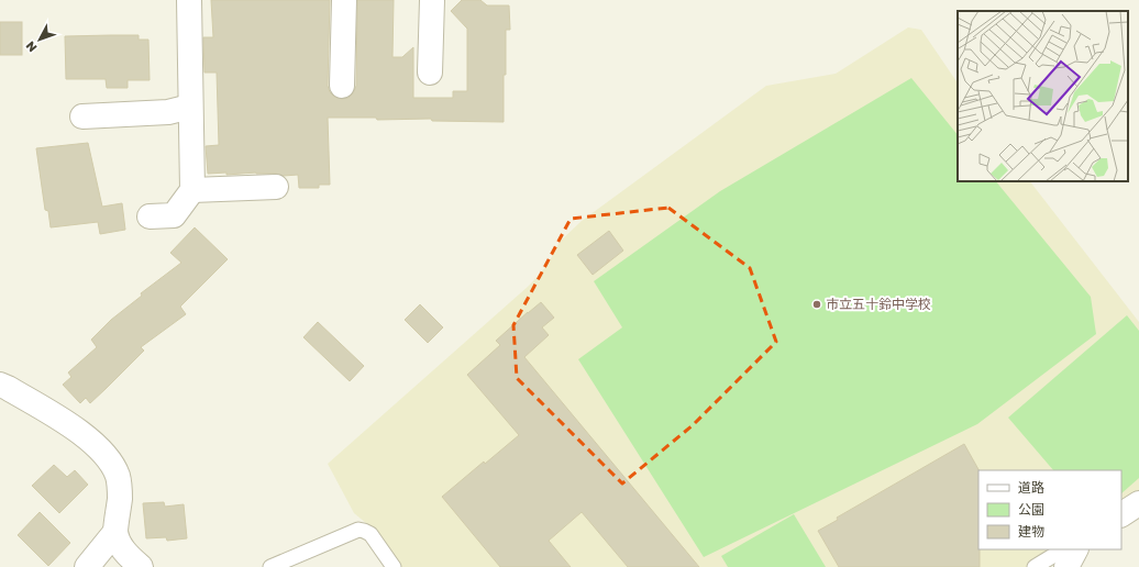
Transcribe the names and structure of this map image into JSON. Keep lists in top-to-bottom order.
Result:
{
  "places": ["市立五十鈴中学校"],
  "legend": ["道路", "公園", "建物"],
  "north": "bottom left"
}
